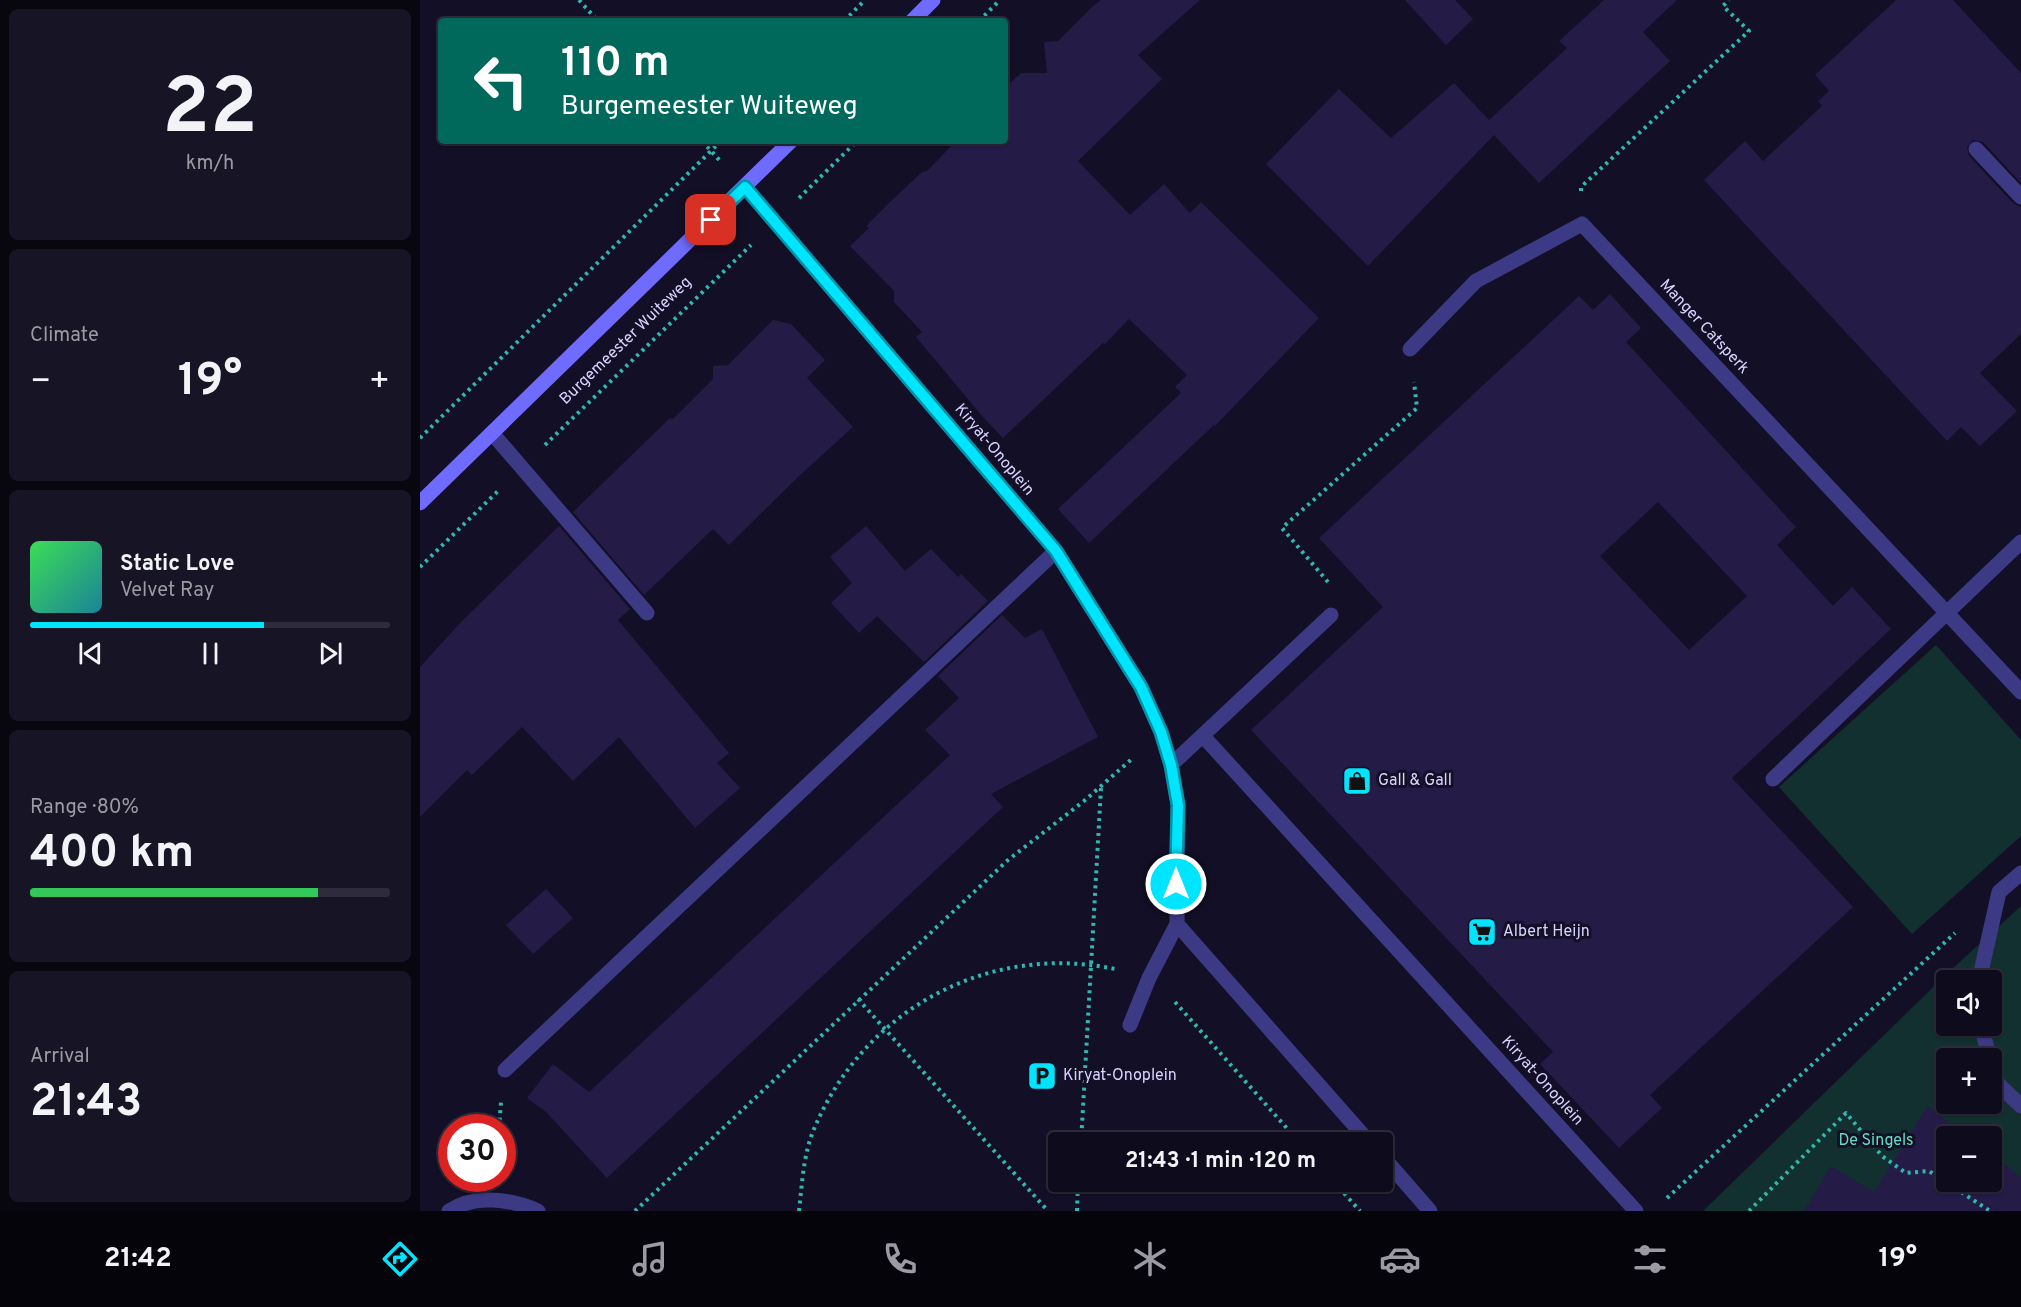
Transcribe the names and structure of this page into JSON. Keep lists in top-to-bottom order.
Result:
{
  "streets": {
    "street": ["Manger Catsperk", "Burgemeester Wuiteweg", "Kiryat-Onoplein"]
  },
  "crossings": [
    ["Burgemeester Wuiteweg", "Kiryat-Onoplein"]
  ],
  "parks": ["De Singels"],
  "places": {
    "shop": ["Gall & Gall"],
    "supermarket": ["Albert Heijn"],
    "parking": ["Kiryat-Onoplein"]
  },
  "page": {
    "tile": [
      ["22", "km/h"],
      "Climate",
      ["Range · 80%", "400 km"],
      ["Arrival", "21:43"]
    ],
    "turn": ["110 m", "Burgemeester Wuiteweg"],
    "heat": ["−", "19°", "+"],
    "song": ["Static Love", "Velvet Ray"],
    "map_buttons": ["+", "−"],
    "limit": "30",
    "trip": "21:43 · 1 min · 120 m",
    "tabs": ["21:42", "19°"]
  }
}
